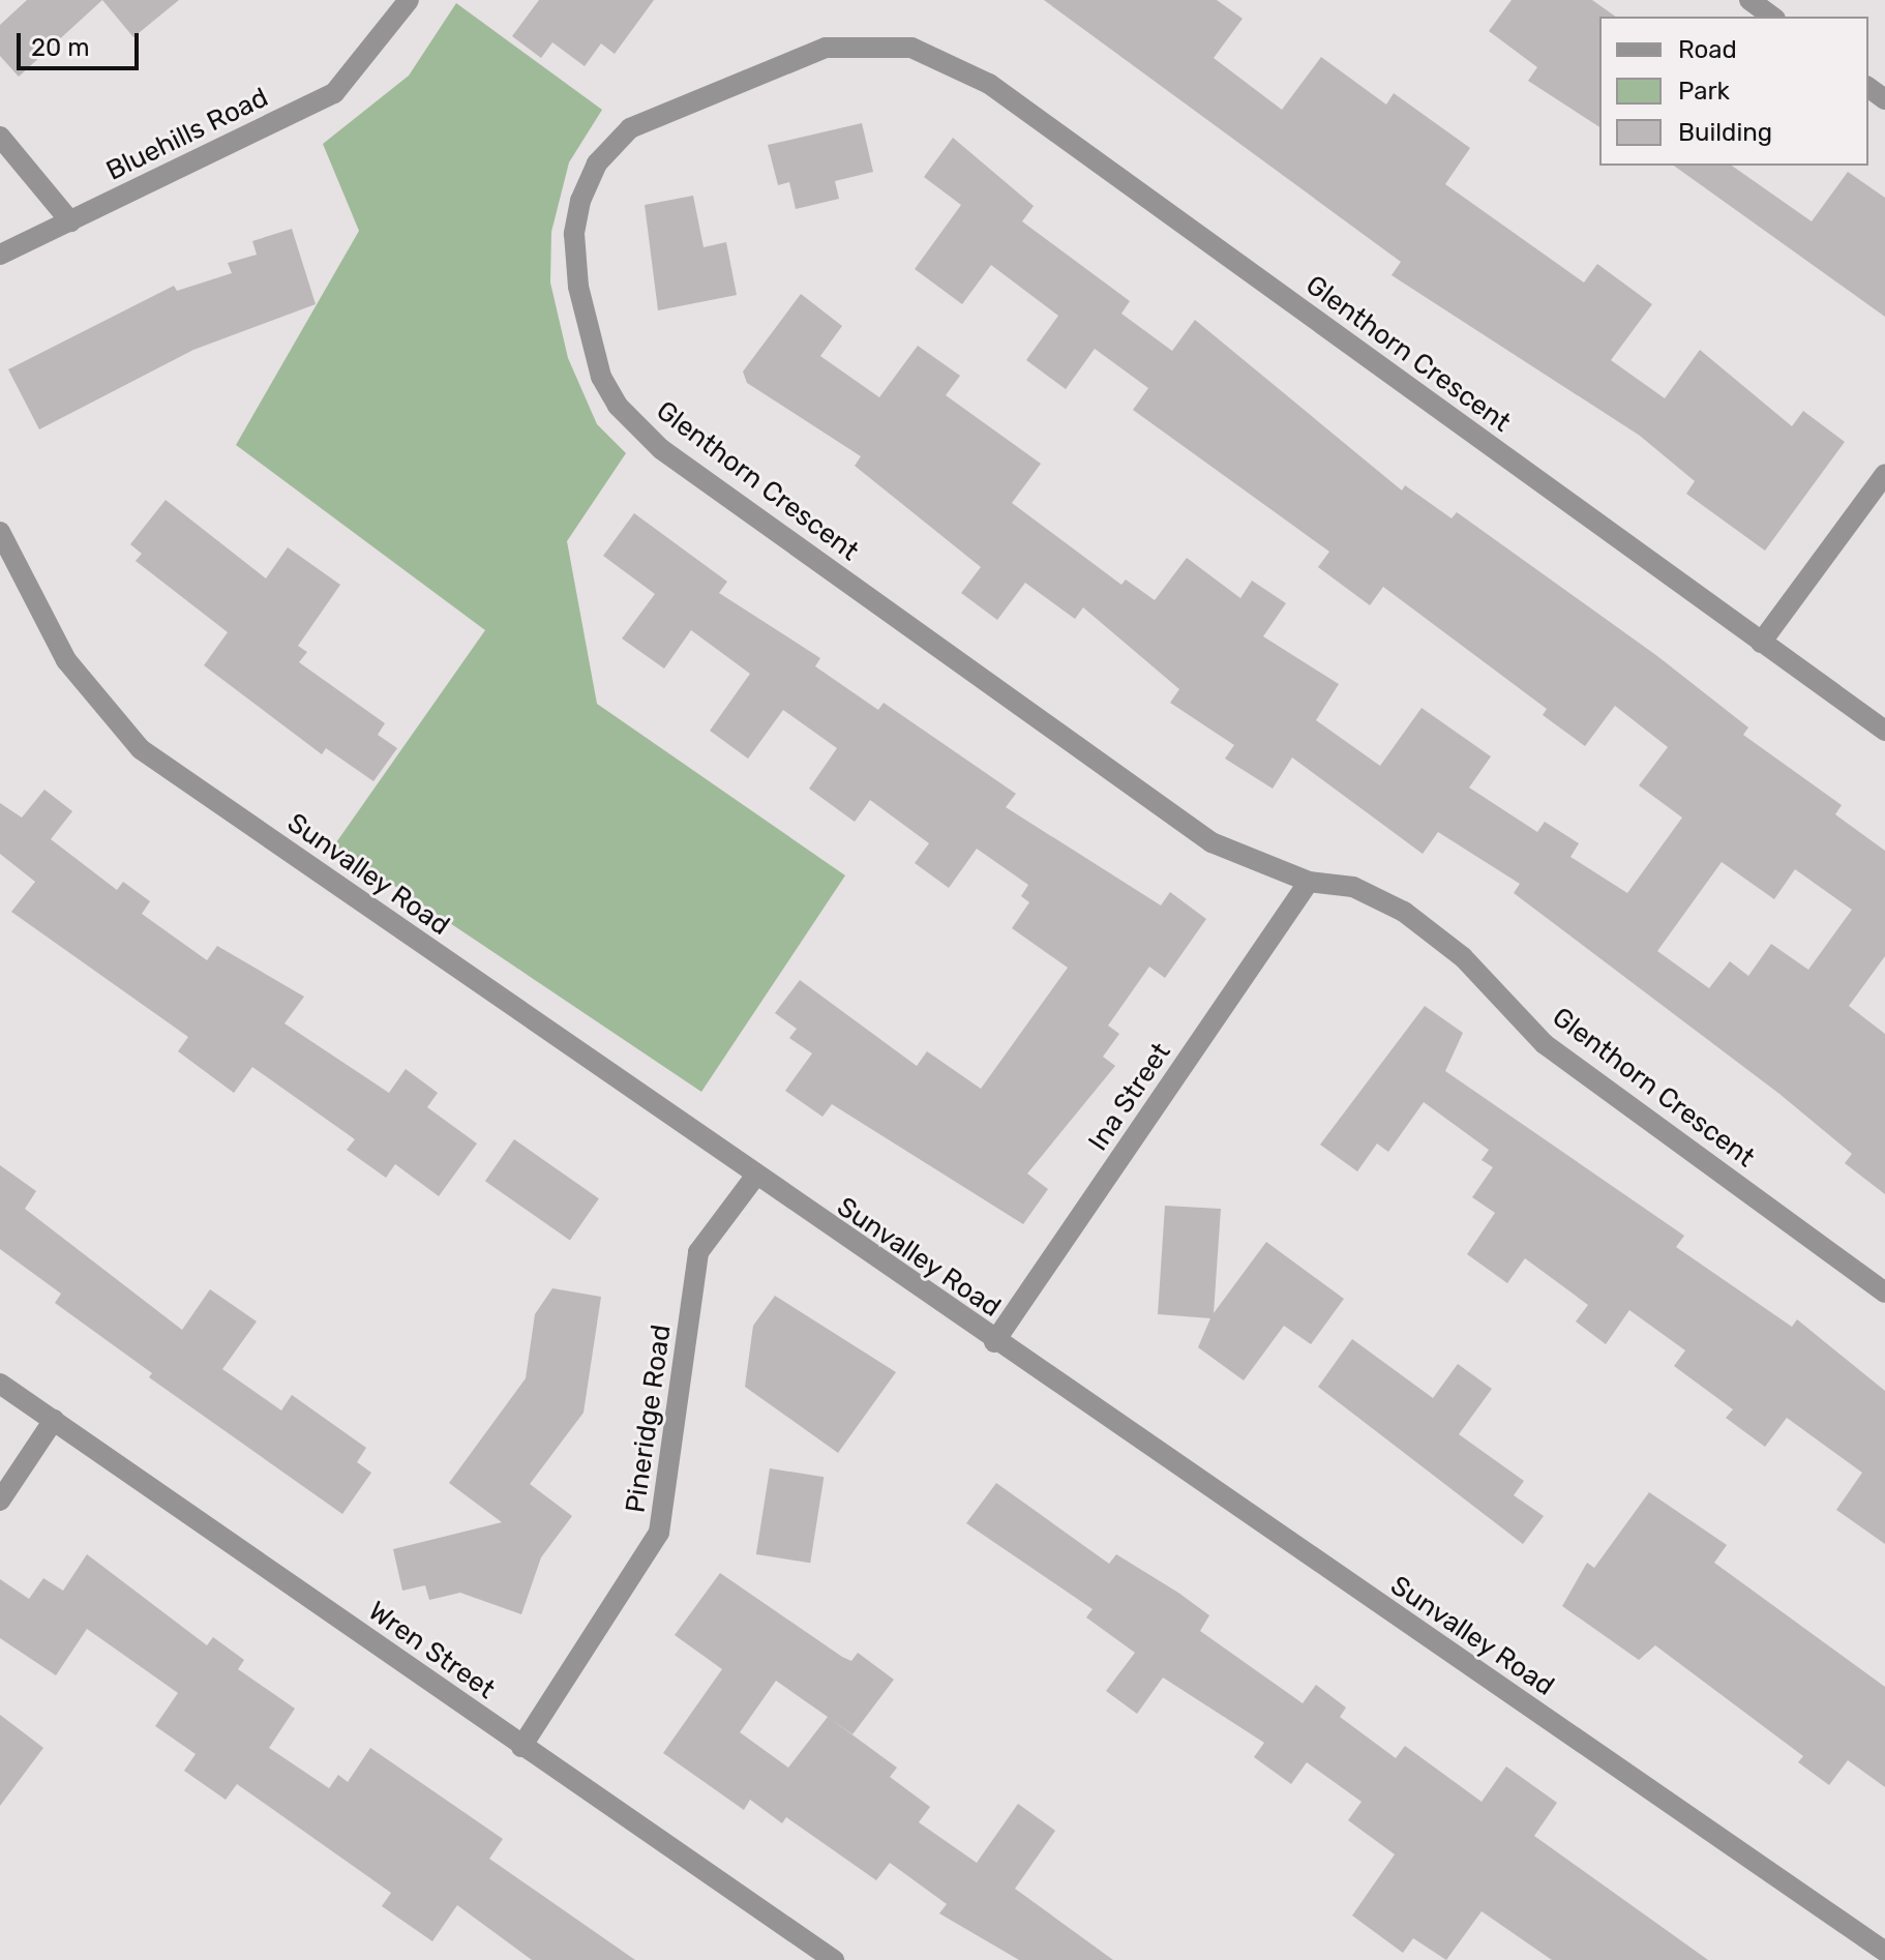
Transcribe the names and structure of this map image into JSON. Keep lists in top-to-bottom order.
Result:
{
  "streets": {
    "street": [
      "Bluehills Road",
      "Glenthorn Crescent",
      "Sunvalley Road",
      "Ina Street",
      "Pineridge Road",
      "Wren Street"
    ]
  },
  "crossings": [
    ["Glenthorn Crescent", "Ina Street"],
    ["Sunvalley Road", "Ina Street"],
    ["Sunvalley Road", "Pineridge Road"],
    ["Pineridge Road", "Wren Street"]
  ],
  "legend": ["Road", "Park", "Building"],
  "scale_bar": "20 m"
}
